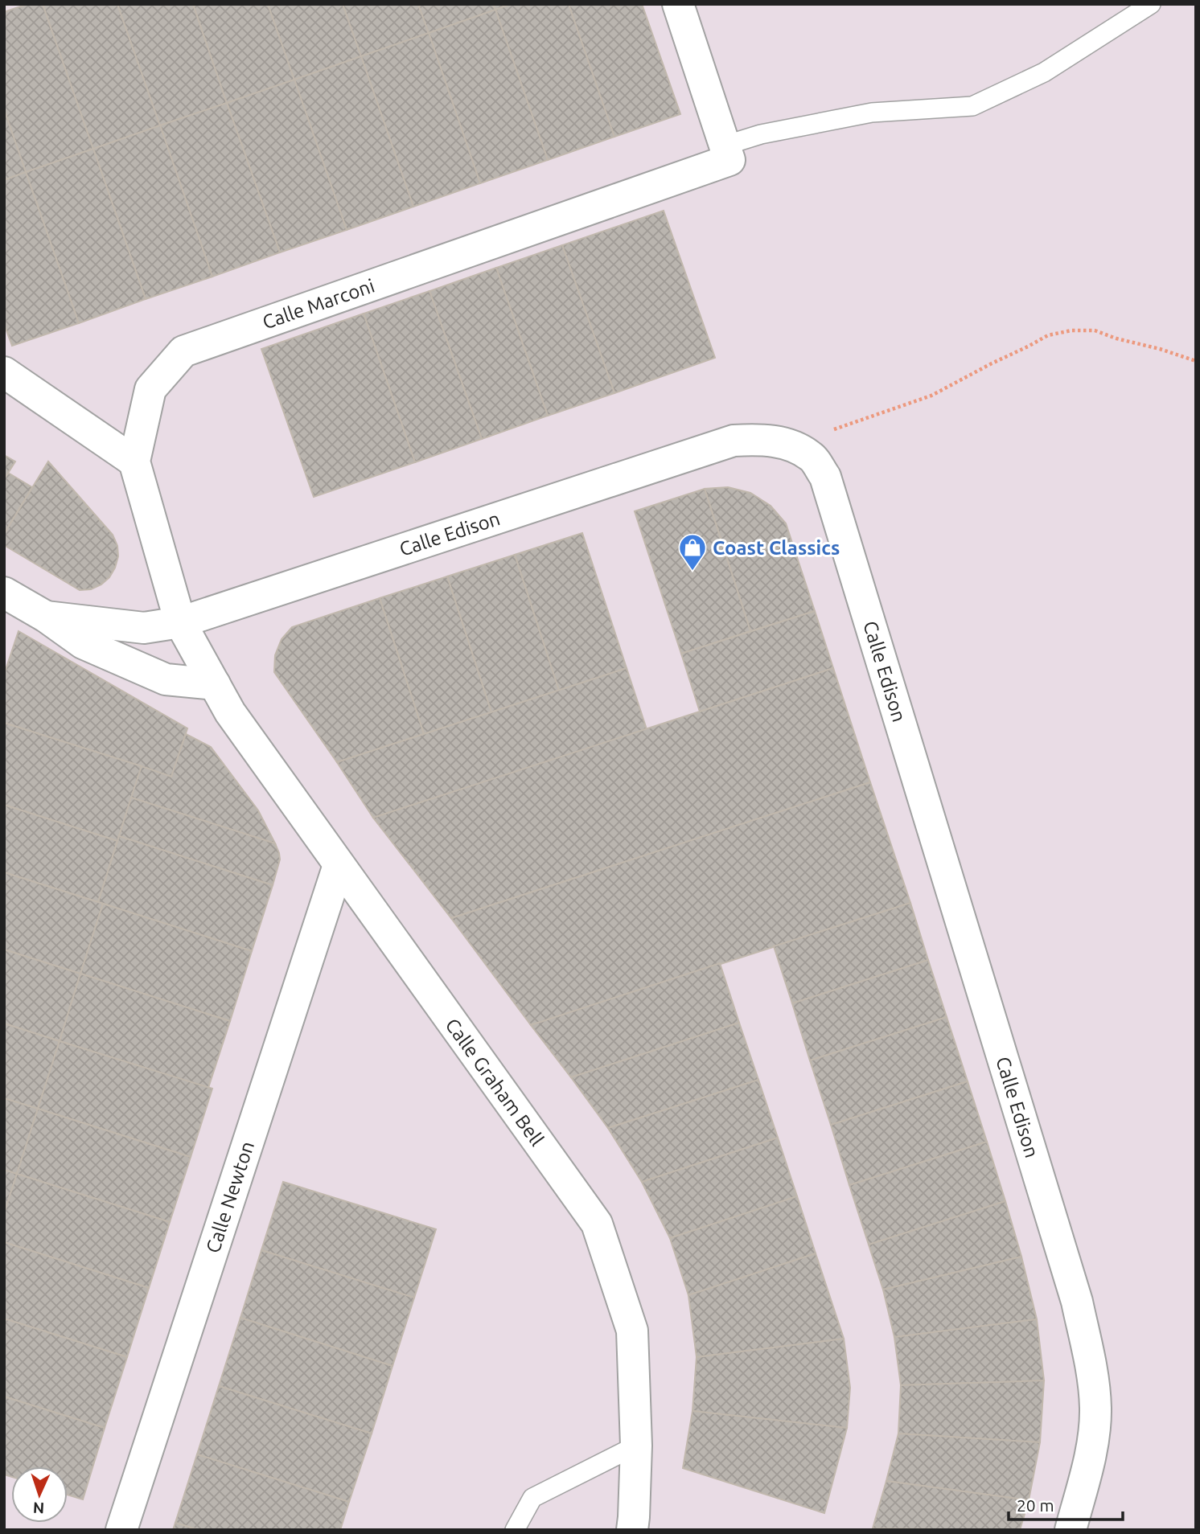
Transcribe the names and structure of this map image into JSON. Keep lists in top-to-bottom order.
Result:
{
  "streets": {
    "street": [
      "Calle Marconi",
      "Calle Edison",
      "Calle Graham Bell",
      "Calle Newton"
    ]
  },
  "crossings": [
    ["Calle Marconi", "Calle Edison"],
    ["Calle Marconi", "Calle Graham Bell"],
    ["Calle Edison", "Calle Graham Bell"],
    ["Calle Graham Bell", "Calle Newton"]
  ],
  "places": {
    "shop": ["Coast Classics"]
  },
  "scale_bar": "20 m",
  "north": "bottom"
}
